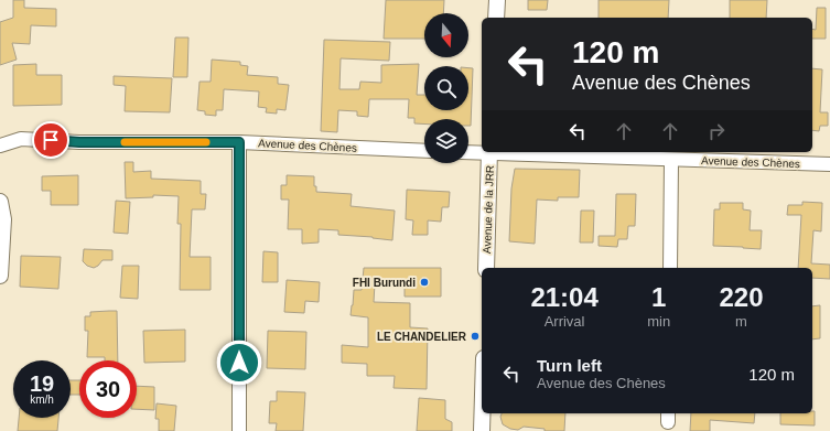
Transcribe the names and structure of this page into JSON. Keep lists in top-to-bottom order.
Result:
{
  "streets": {
    "street": ["Avenue des Chènes", "Avenue de la JRR"]
  },
  "crossings": [
    ["Avenue des Chènes", "Avenue de la JRR"]
  ],
  "places": ["FHI Burundi", "LE CHANDELIER"],
  "north": "bottom",
  "page": {
    "turn": ["120 m", "Avenue des Chènes"],
    "eta": [
      "21:04",
      "Arrival",
      "1",
      "min",
      "220",
      "m"
    ],
    "list": [
      {
        "name": "Turn left",
        "note": "Avenue des Chènes",
        "value": "120 m"
      }
    ],
    "speed": "19 km/h",
    "limit": "30"
  }
}
